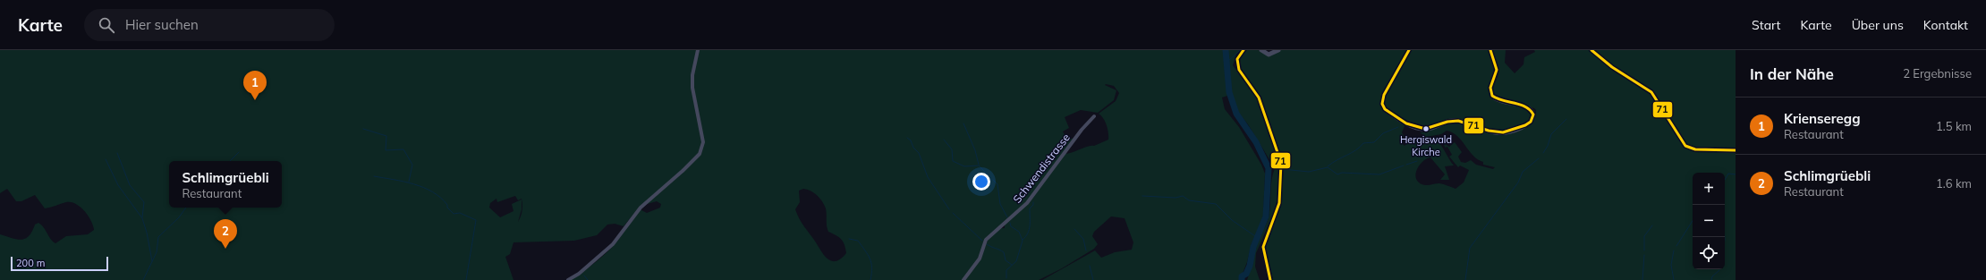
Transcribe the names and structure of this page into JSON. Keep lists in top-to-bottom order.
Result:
{
  "streets": {
    "street": ["Schwendistrasse"]
  },
  "places": ["Hergiswald Kirche"],
  "lines": ["transit line 71"],
  "scale_bar": "200 m",
  "page": {
    "header": "Karte",
    "search": "Hier suchen",
    "nav": [
      "Start",
      "Karte",
      "Über uns",
      "Kontakt"
    ],
    "heading": ["In der Nähe", "2 Ergebnisse"],
    "pins": ["1", "2"],
    "list": [
      {
        "mark": "1",
        "name": "Krienseregg",
        "note": "Restaurant",
        "value": "1.5 km"
      },
      {
        "mark": "2",
        "name": "Schlimgrüebli",
        "note": "Restaurant",
        "value": "1.6 km"
      }
    ],
    "popup": ["Schlimgrüebli", "Restaurant"],
    "map_buttons": ["+", "−"],
    "scale": "200 m"
  }
}
